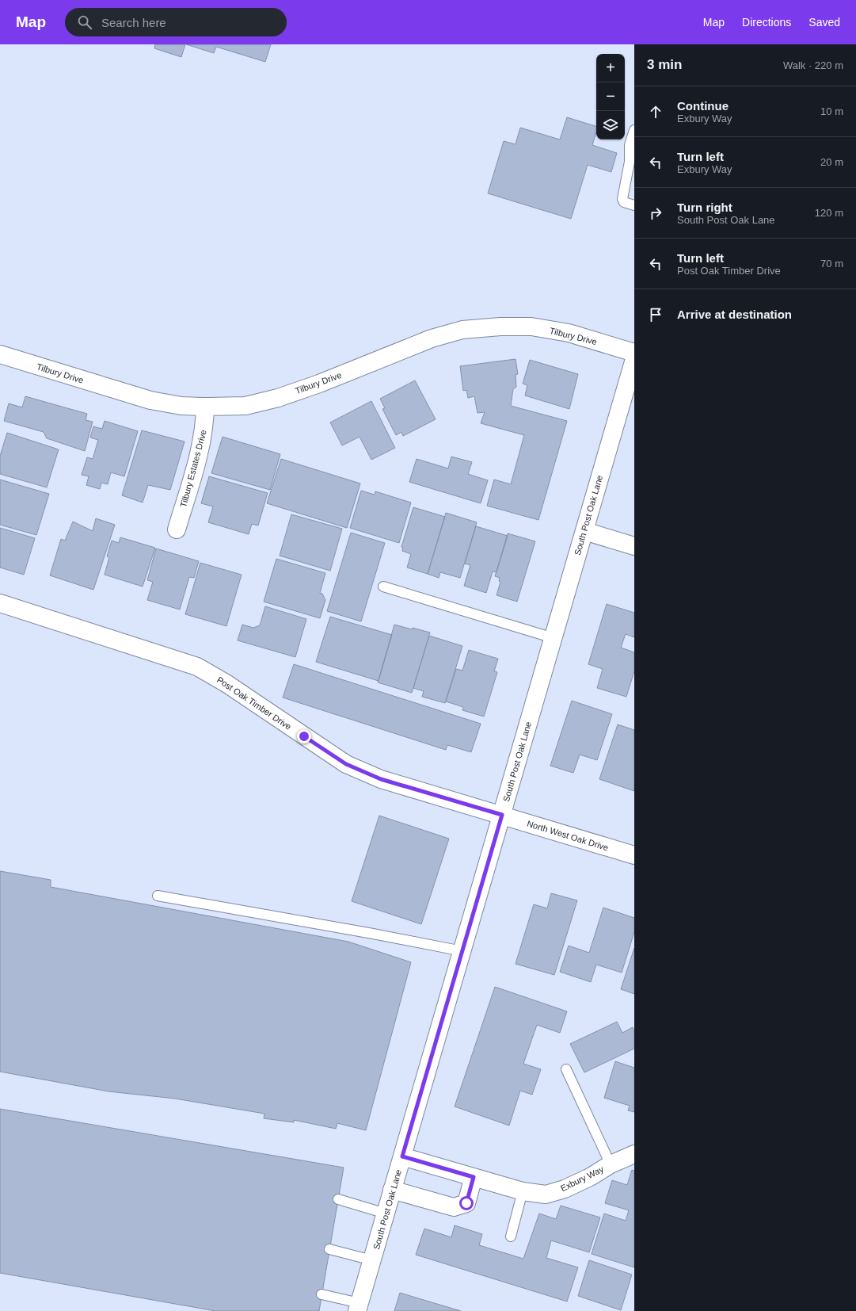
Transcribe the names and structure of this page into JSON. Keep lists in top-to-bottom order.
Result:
{
  "streets": {
    "street": [
      "Tilbury Drive",
      "Tilbury Estates Drive",
      "South Post Oak Lane",
      "Post Oak Timber Drive",
      "North West Oak Drive",
      "Exbury Way"
    ]
  },
  "crossings": [
    ["Tilbury Drive", "Tilbury Estates Drive"],
    ["Tilbury Drive", "South Post Oak Lane"],
    ["South Post Oak Lane", "Post Oak Timber Drive"],
    ["South Post Oak Lane", "North West Oak Drive"],
    ["South Post Oak Lane", "Exbury Way"],
    ["Post Oak Timber Drive", "North West Oak Drive"]
  ],
  "page": {
    "header": "Map",
    "search": "Search here",
    "nav": ["Map", "Directions", "Saved"],
    "heading": ["3 min", "Walk · 220 m"],
    "map_buttons": ["+", "−"],
    "list": [
      ["Continue", "Exbury Way", "10 m"],
      ["Turn left", "Exbury Way", "20 m"],
      ["Turn right", "South Post Oak Lane", "120 m"],
      ["Turn left", "Post Oak Timber Drive", "70 m"],
      "Arrive at destination"
    ]
  }
}
